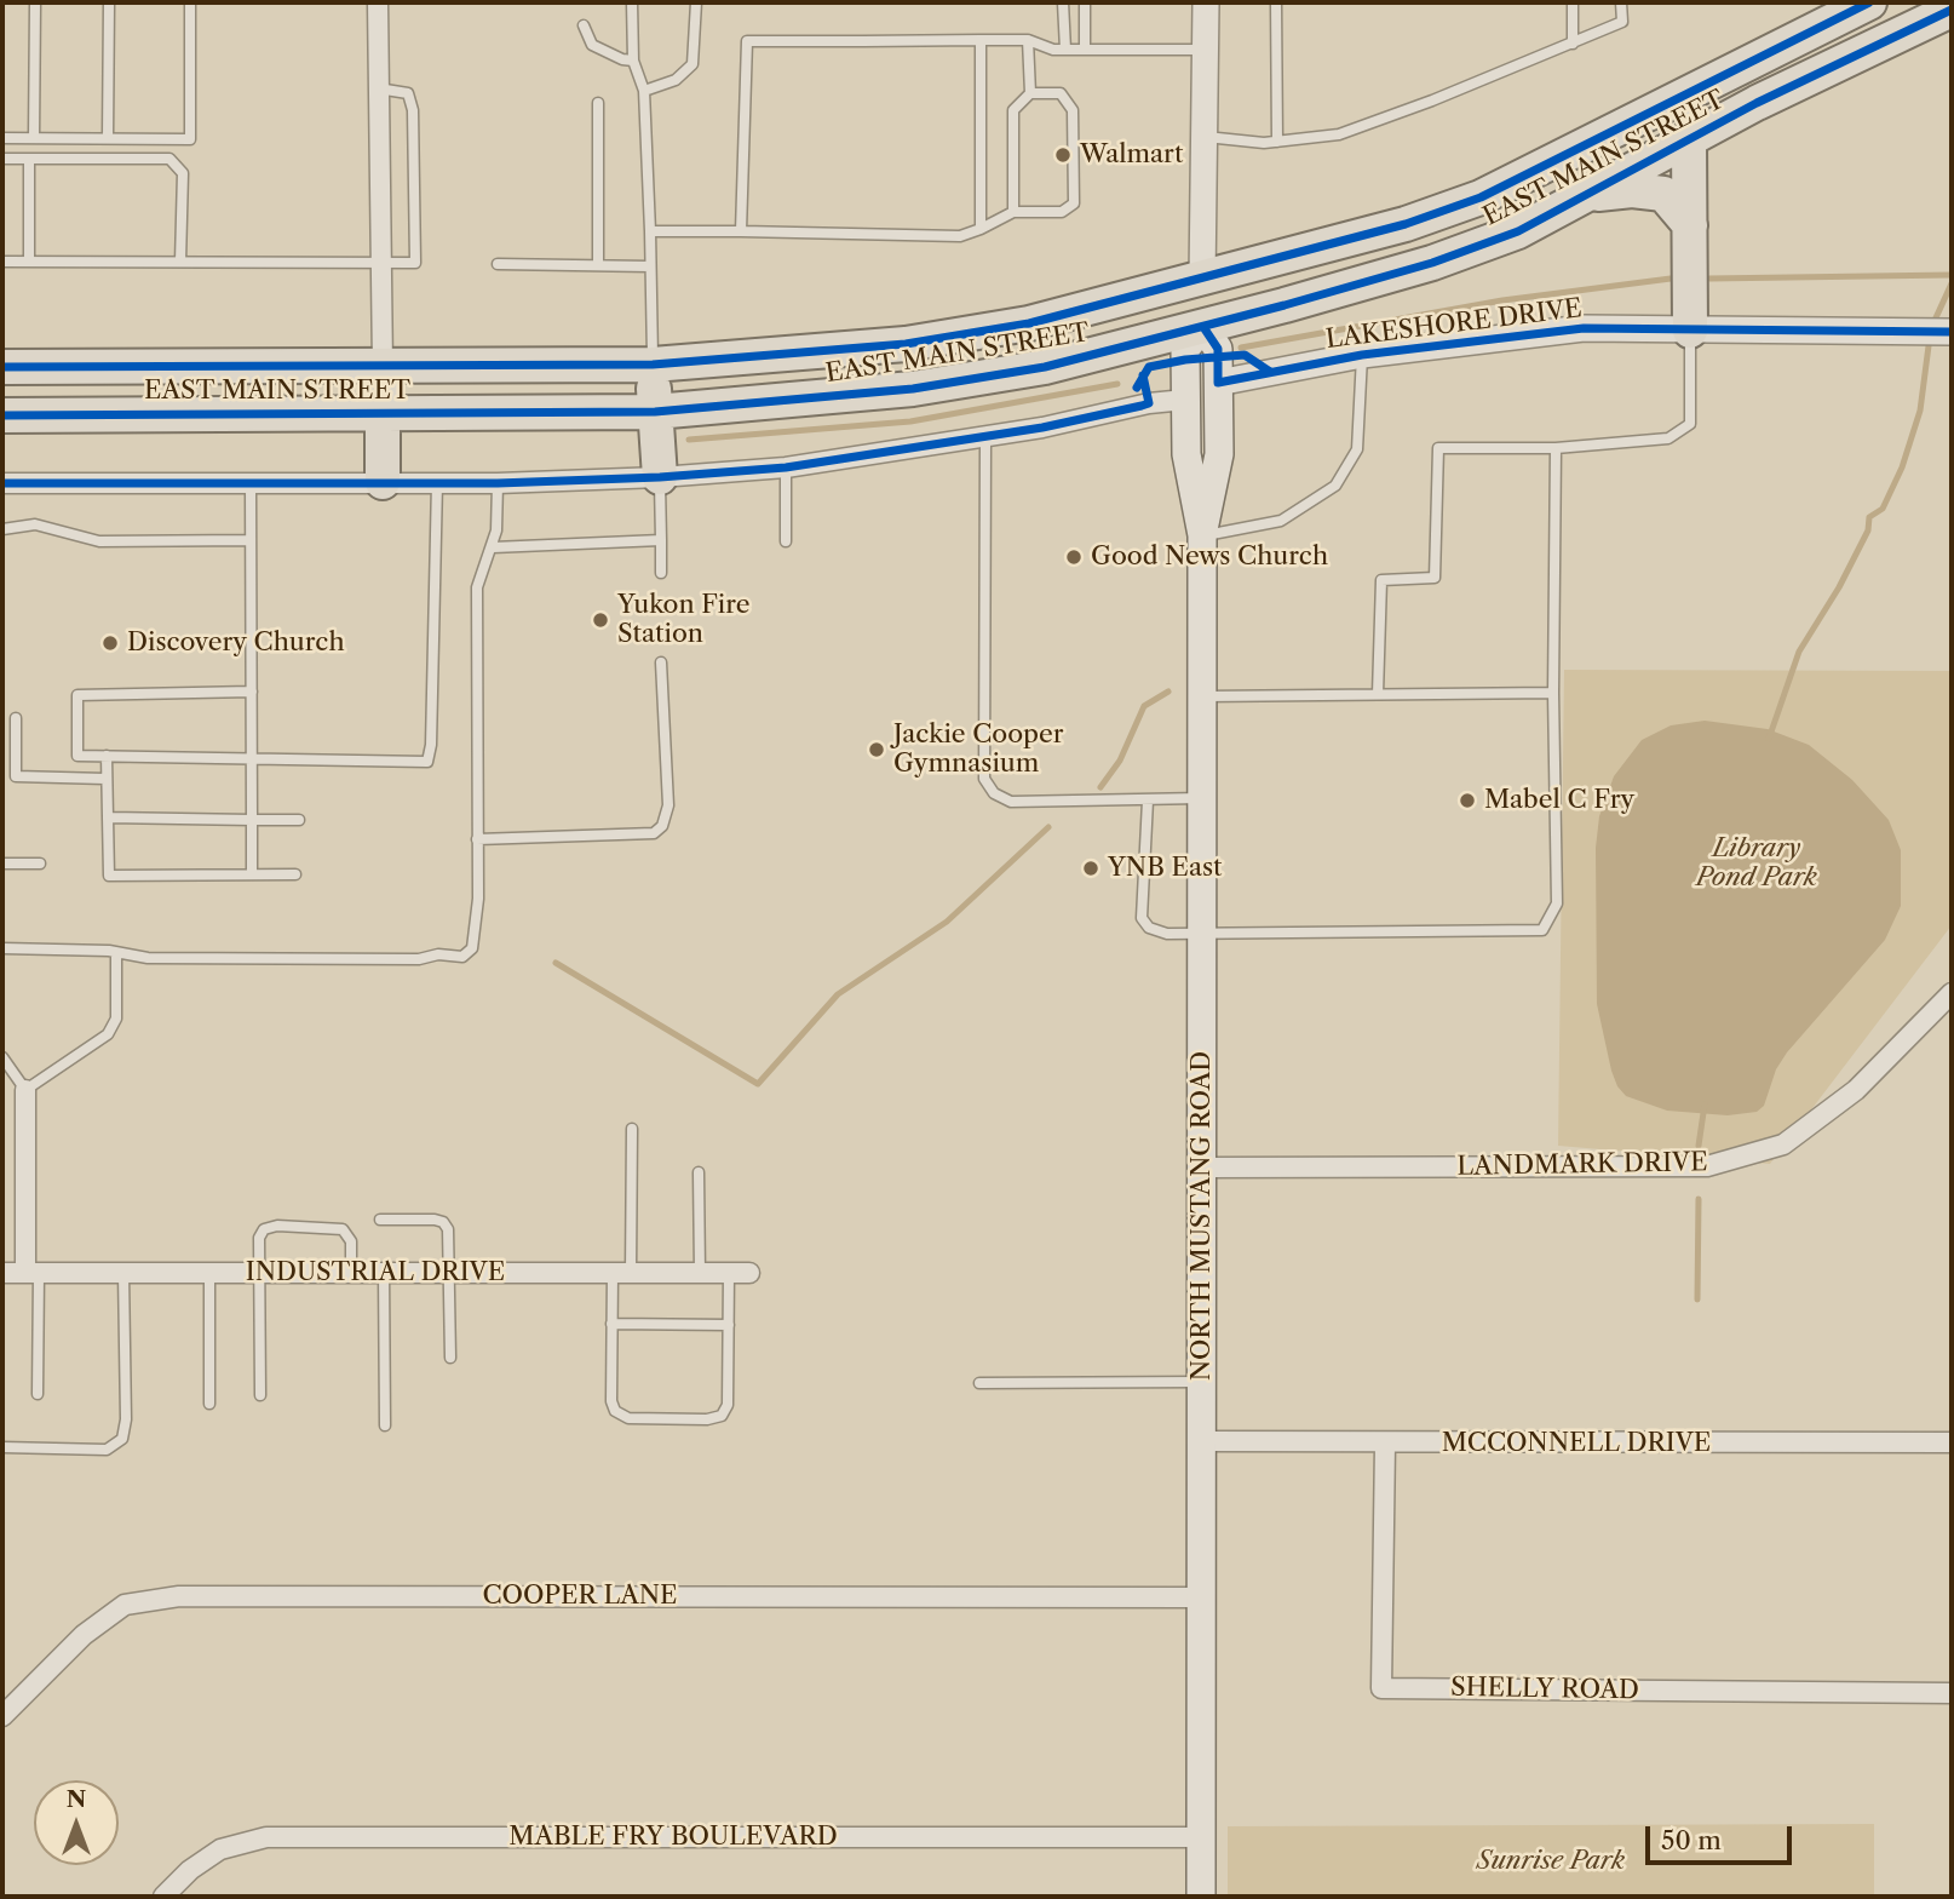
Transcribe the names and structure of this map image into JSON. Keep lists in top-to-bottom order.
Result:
{
  "streets": {
    "highway": ["EAST MAIN STREET"],
    "main road": ["NORTH MUSTANG ROAD"],
    "street": [
      "LAKESHORE DRIVE",
      "LANDMARK DRIVE",
      "INDUSTRIAL DRIVE",
      "MCCONNELL DRIVE",
      "COOPER LANE",
      "SHELLY ROAD",
      "MABLE FRY BOULEVARD"
    ]
  },
  "crossings": [
    ["EAST MAIN STREET", "NORTH MUSTANG ROAD"],
    ["LAKESHORE DRIVE", "NORTH MUSTANG ROAD"],
    ["LANDMARK DRIVE", "NORTH MUSTANG ROAD"],
    ["NORTH MUSTANG ROAD", "MCCONNELL DRIVE"],
    ["NORTH MUSTANG ROAD", "COOPER LANE"],
    ["NORTH MUSTANG ROAD", "MABLE FRY BOULEVARD"],
    ["MCCONNELL DRIVE", "SHELLY ROAD"]
  ],
  "parks": ["Library Pond Park", "Sunrise Park"],
  "places": [
    "Walmart",
    "Good News Church",
    "Yukon Fire Station",
    "Discovery Church",
    "Jackie Cooper Gymnasium",
    "Mabel C Fry",
    "YNB East"
  ],
  "scale_bar": "50 m",
  "north": "top"
}
